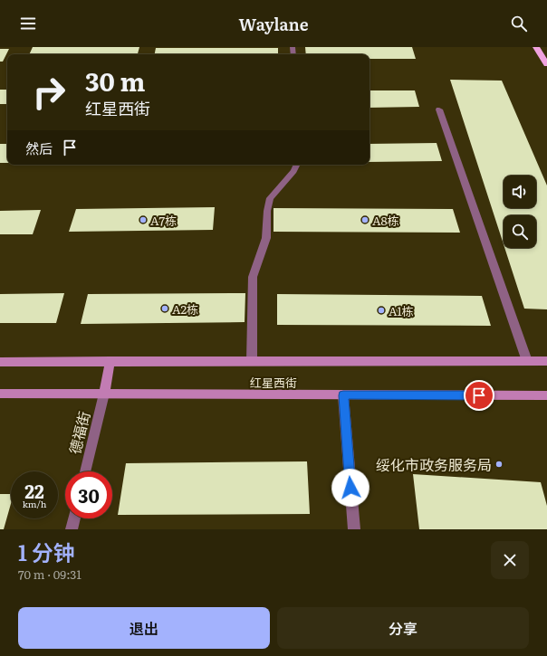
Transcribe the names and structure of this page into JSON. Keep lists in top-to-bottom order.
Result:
{
  "streets": {
    "main road": ["红星西街"],
    "street": ["德福街"]
  },
  "crossings": [
    ["红星西街", "德福街"]
  ],
  "places": [
    "A7栋",
    "A8栋",
    "A2栋",
    "A1栋",
    "绥化市政务服务局"
  ],
  "page": {
    "header": "Waylane",
    "turn": ["30 m", "红星西街"],
    "then": "然后",
    "speed": "22 km/h",
    "limit": "30",
    "heading": ["1 分钟", "70 m · 09:31"],
    "buttons": ["退出", "分享"]
  }
}
